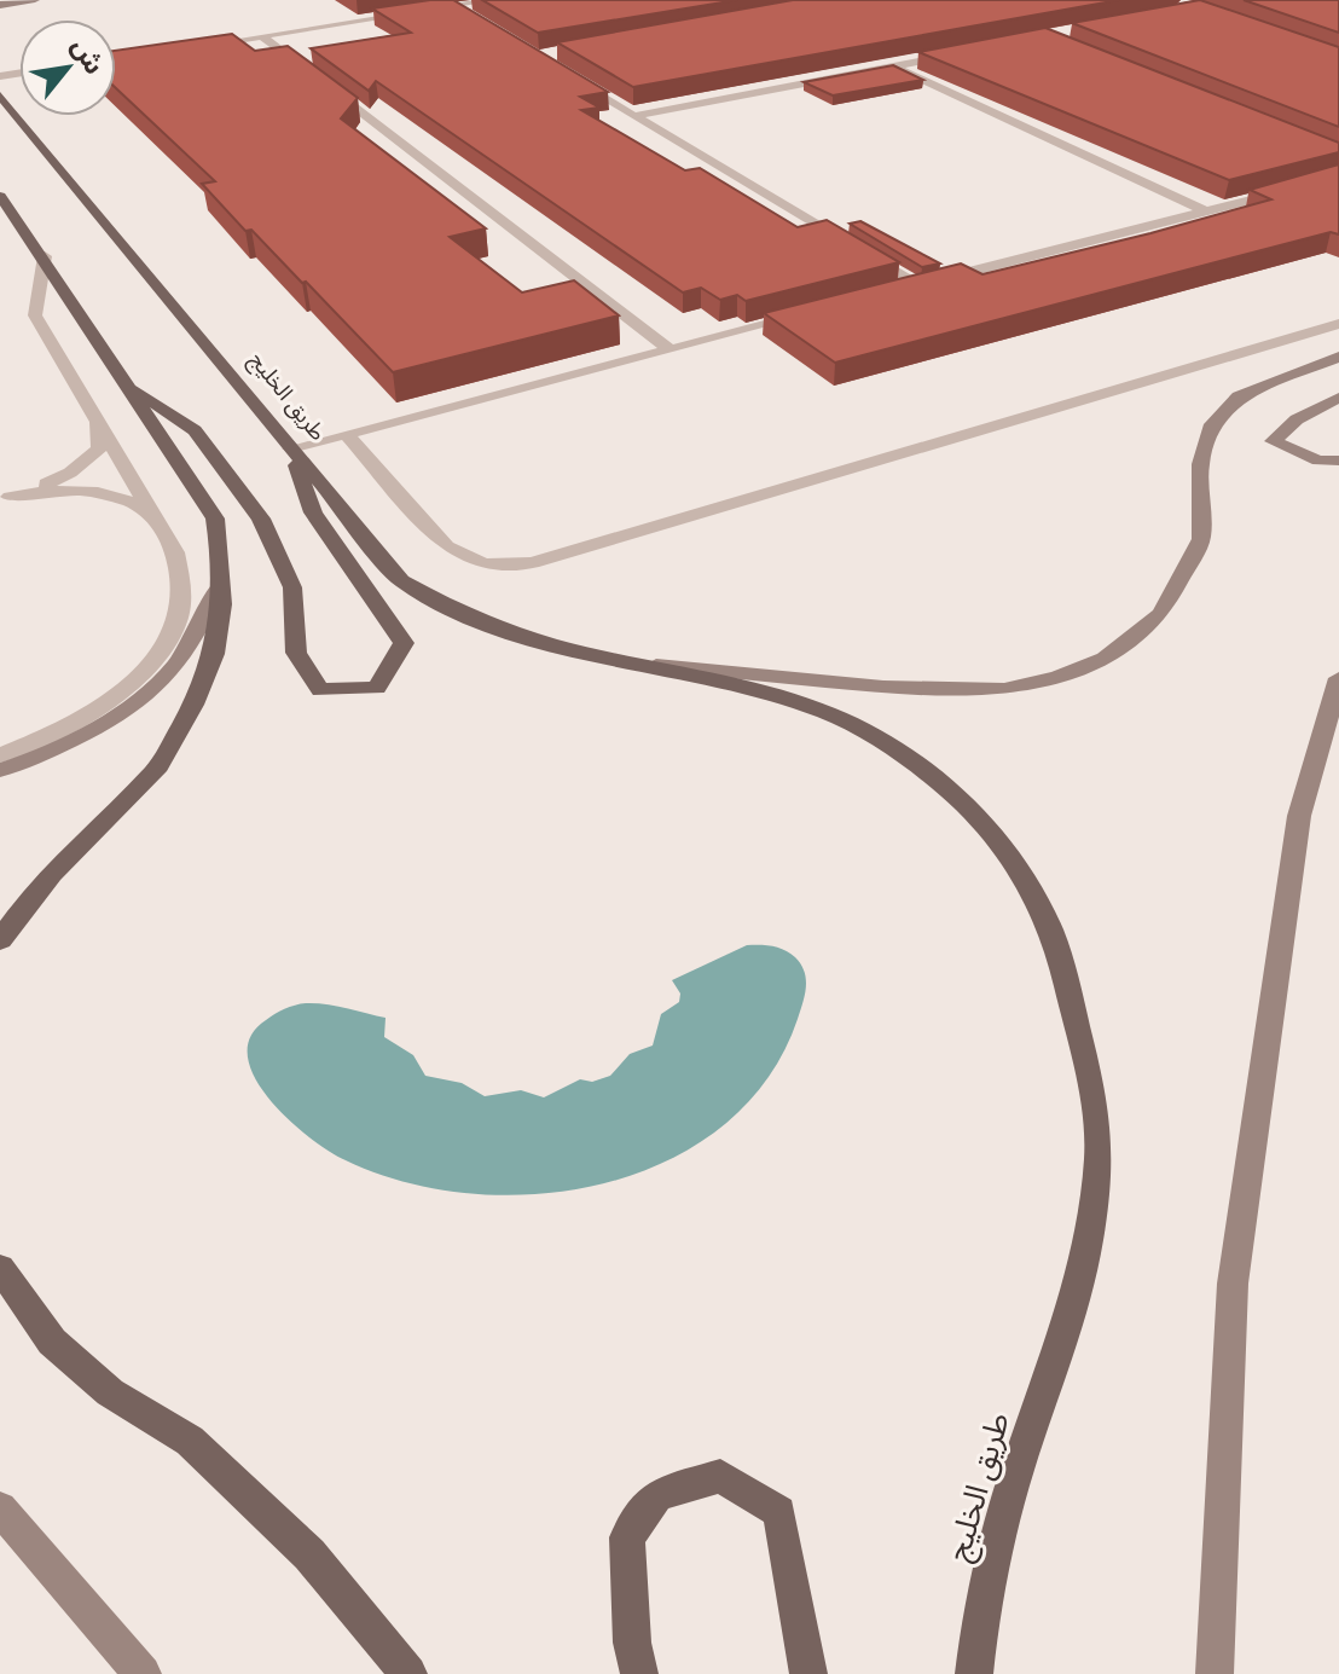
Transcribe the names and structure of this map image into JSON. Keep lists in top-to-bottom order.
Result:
{
  "streets": {
    "main road": ["طريق الخليج"]
  },
  "north": "top right"
}
